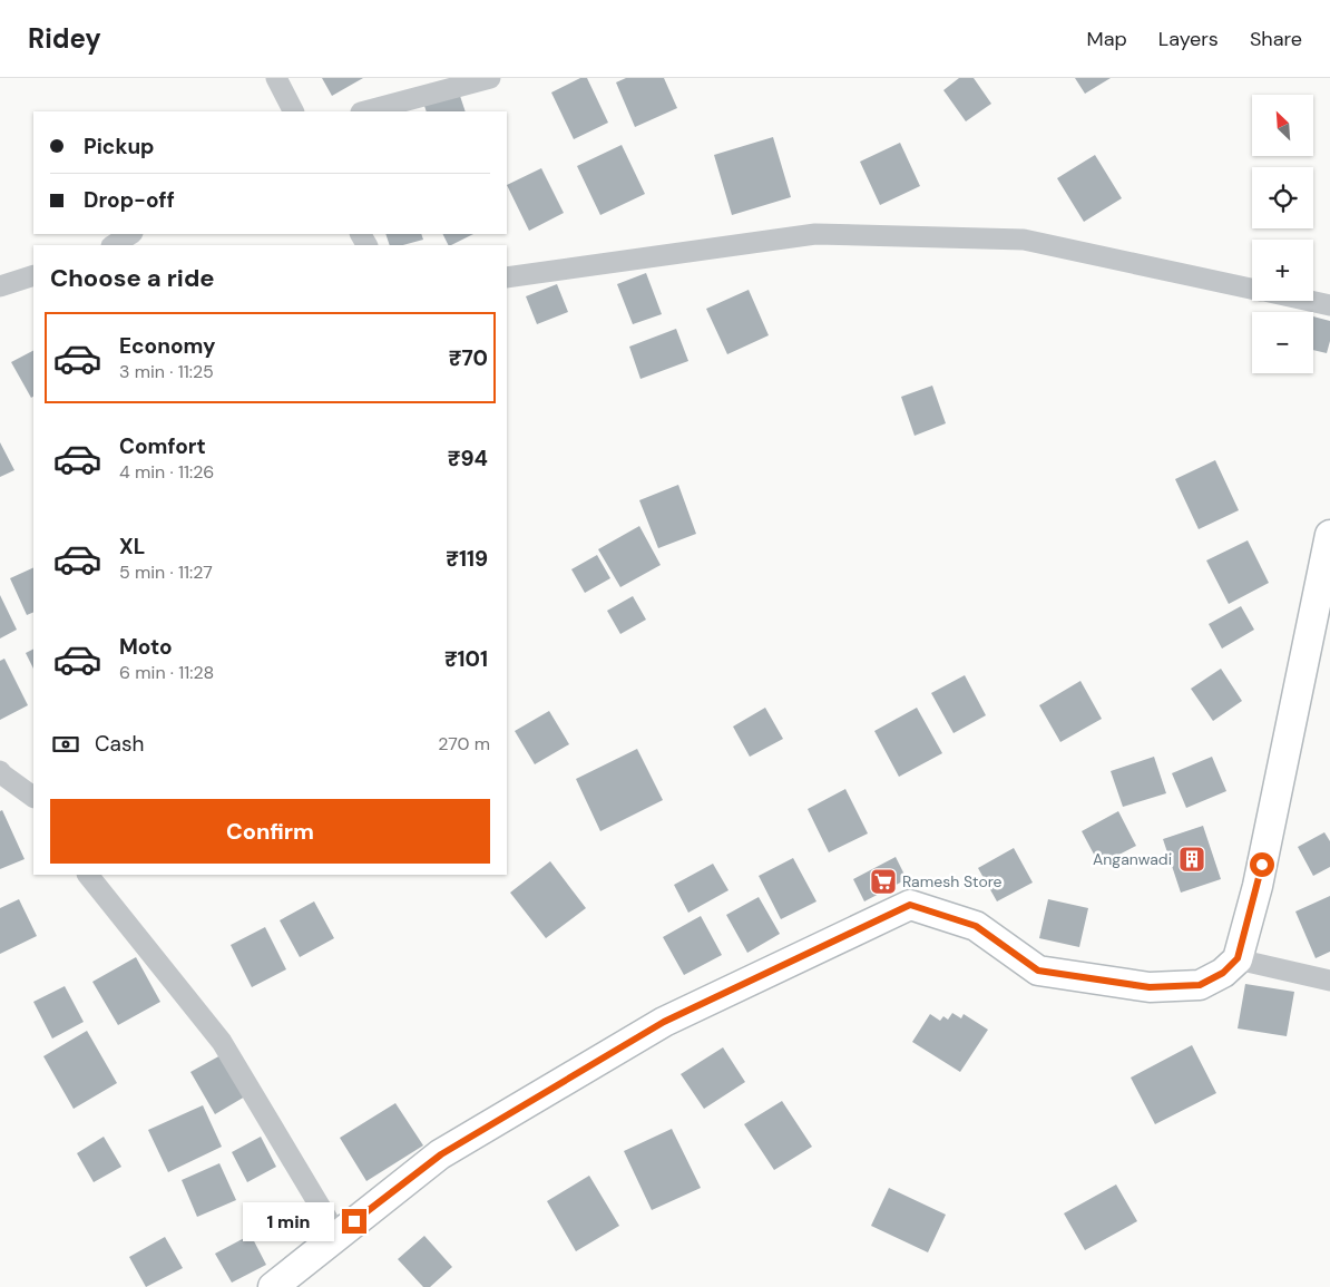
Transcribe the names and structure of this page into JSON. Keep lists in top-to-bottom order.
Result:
{
  "places": {
    "building": ["Anganwadi"],
    "supermarket": ["Ramesh Store"]
  },
  "north": "top left",
  "page": {
    "header": "Ridey",
    "nav": ["Map", "Layers", "Share"],
    "map_buttons": ["+", "−"],
    "banner": ["Pickup", "Drop-off"],
    "heading": "Choose a ride",
    "list": [
      {
        "name": "Economy",
        "note": "3 min · 11:25",
        "value": "₹70"
      },
      {
        "name": "Comfort",
        "note": "4 min · 11:26",
        "value": "₹94"
      },
      {
        "name": "XL",
        "note": "5 min · 11:27",
        "value": "₹119"
      },
      {
        "name": "Moto",
        "note": "6 min · 11:28",
        "value": "₹101"
      }
    ],
    "pay": ["Cash", "270 m"],
    "buttons": "Confirm",
    "bubble": "1 min"
  }
}
